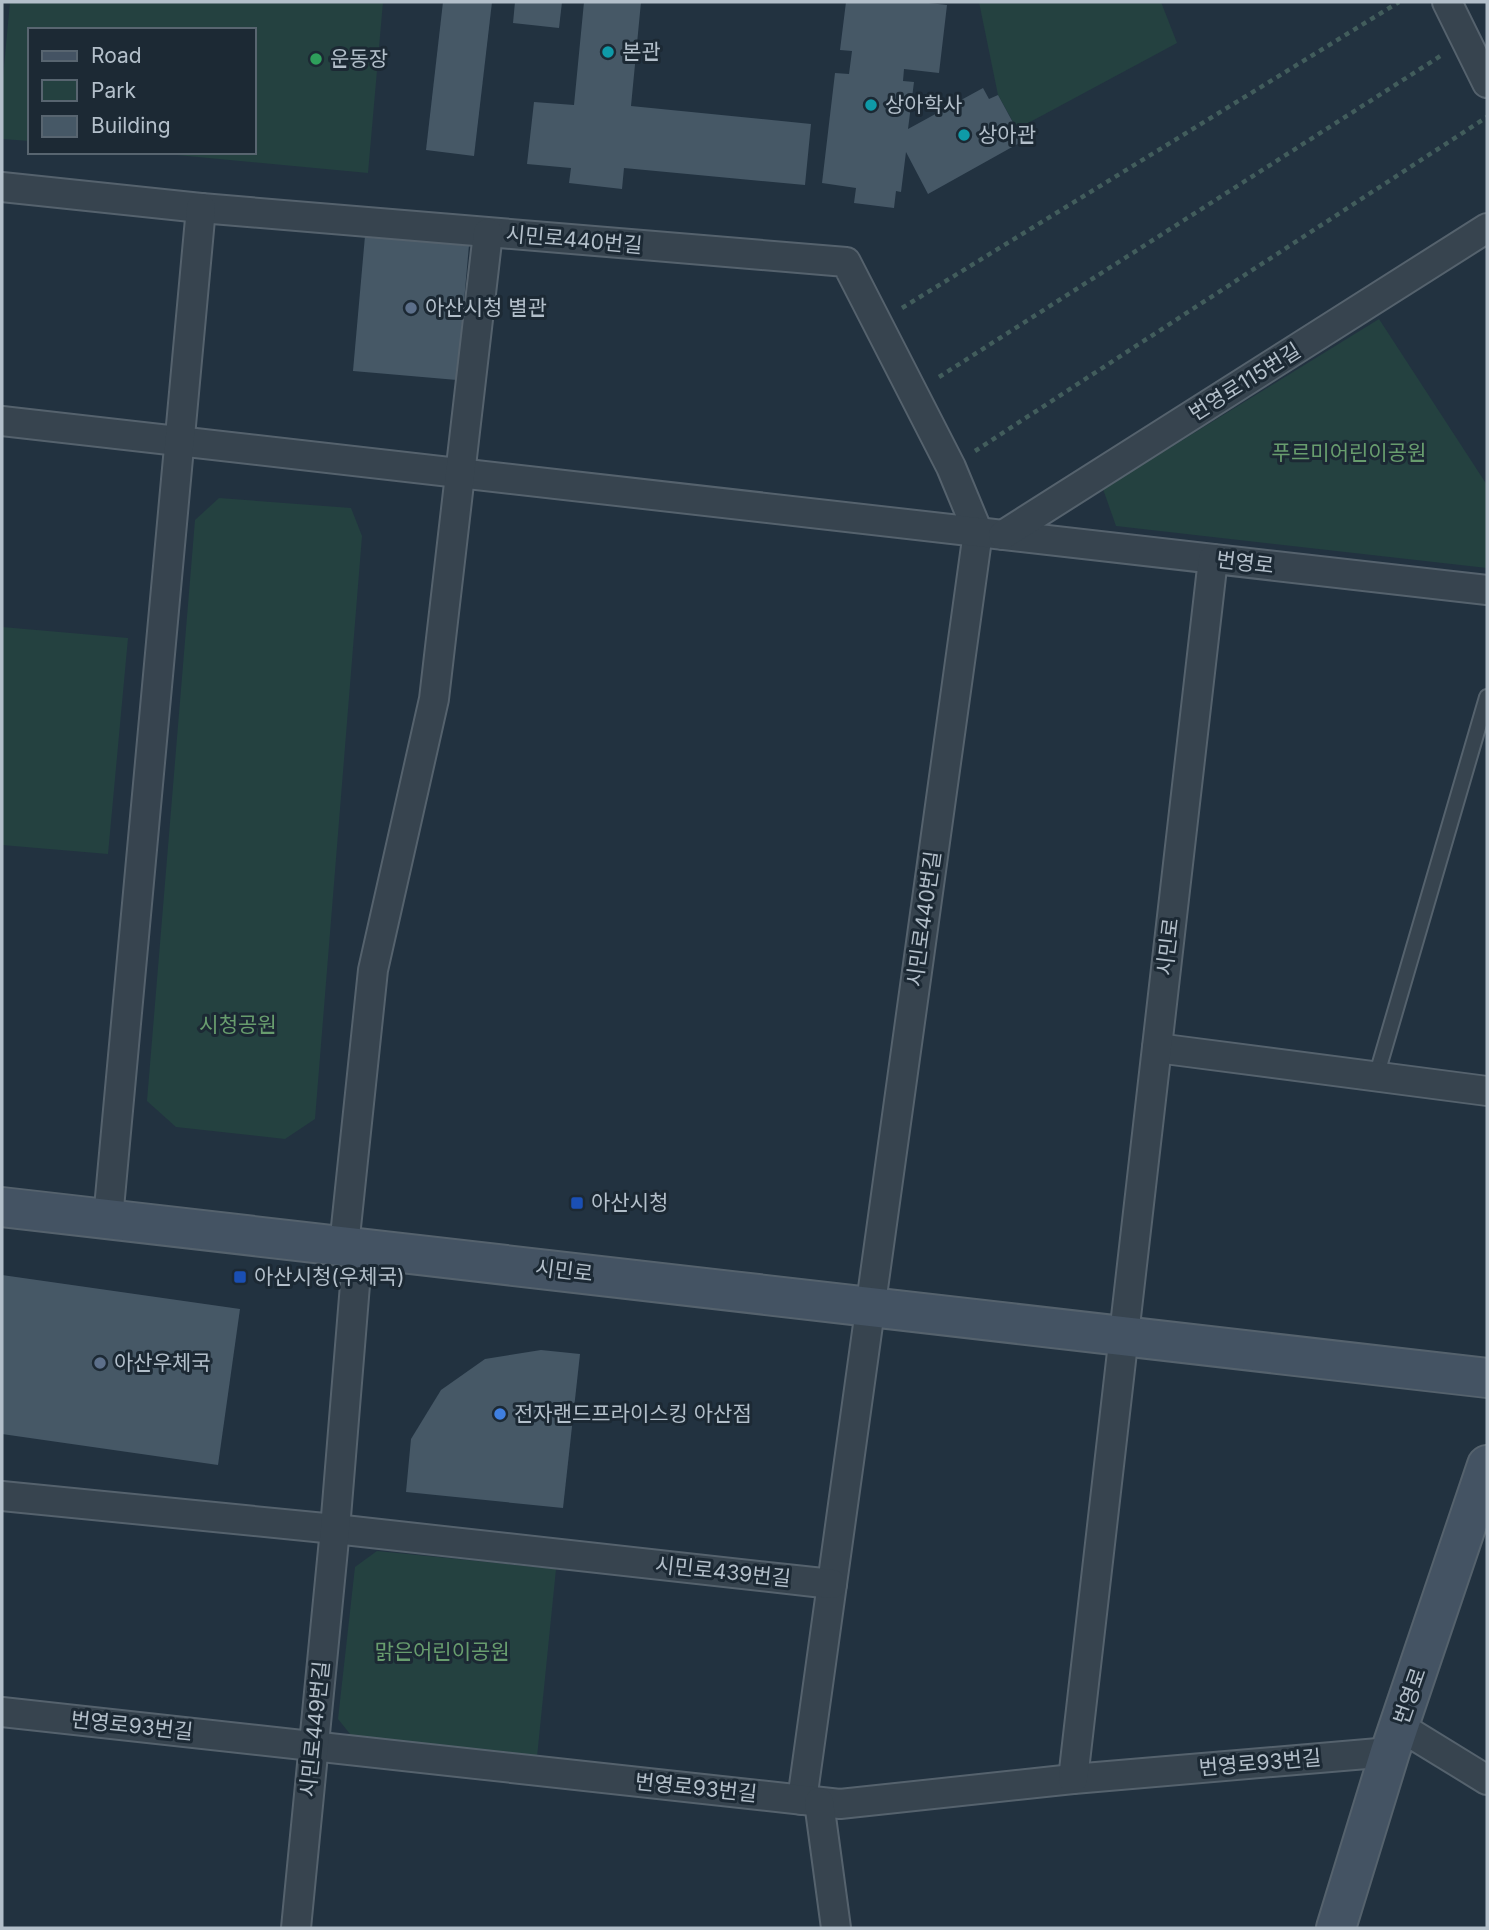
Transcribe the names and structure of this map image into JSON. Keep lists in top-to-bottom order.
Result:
{
  "streets": {
    "main road": ["번영로", "시민로"],
    "street": [
      "시민로440번길",
      "번영로115번길",
      "시민로439번길",
      "번영로93번길",
      "시민로449번길"
    ]
  },
  "crossings": [
    ["시민로440번길", "번영로115번길"],
    ["시민로440번길", "번영로"],
    ["시민로440번길", "시민로"],
    ["시민로440번길", "시민로449번길"],
    ["번영로115번길", "번영로"],
    ["번영로", "시민로"],
    ["번영로", "번영로93번길"],
    ["시민로", "시민로449번길"],
    ["시민로439번길", "시민로449번길"],
    ["번영로93번길", "시민로449번길"]
  ],
  "parks": ["푸르미어린이공원", "시청공원", "맑은어린이공원"],
  "places": {
    "other": [
      "본관",
      "운동장",
      "상아학사",
      "상아관",
      "아산시청 별관",
      "아산우체국",
      "전자랜드프라이스킹 아산점"
    ],
    "transit": ["아산시청", "아산시청(우체국)"]
  },
  "legend": ["Road", "Park", "Building"]
}
